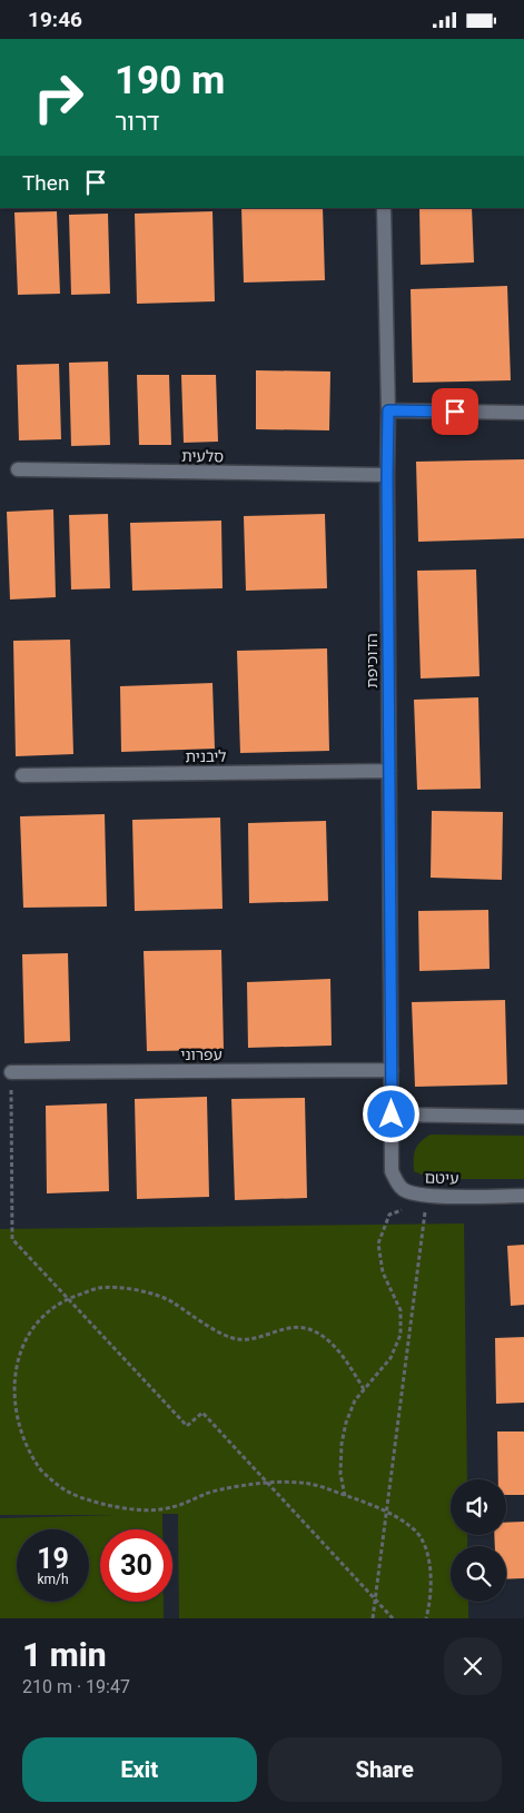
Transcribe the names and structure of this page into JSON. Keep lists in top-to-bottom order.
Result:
{
  "streets": {
    "street": [
      "סלעית",
      "הדוכיפת",
      "ליבנית",
      "עפרוני",
      "עיטם"
    ]
  },
  "crossings": [
    ["סלעית", "הדוכיפת"],
    ["הדוכיפת", "ליבנית"],
    ["הדוכיפת", "עפרוני"],
    ["הדוכיפת", "עיטם"]
  ],
  "page": {
    "status": "19:46",
    "turn": ["190 m", "דרור"],
    "then": "Then",
    "speed": "19 km/h",
    "limit": "30",
    "heading": ["1 min", "210 m · 19:47"],
    "buttons": ["Exit", "Share"]
  }
}
